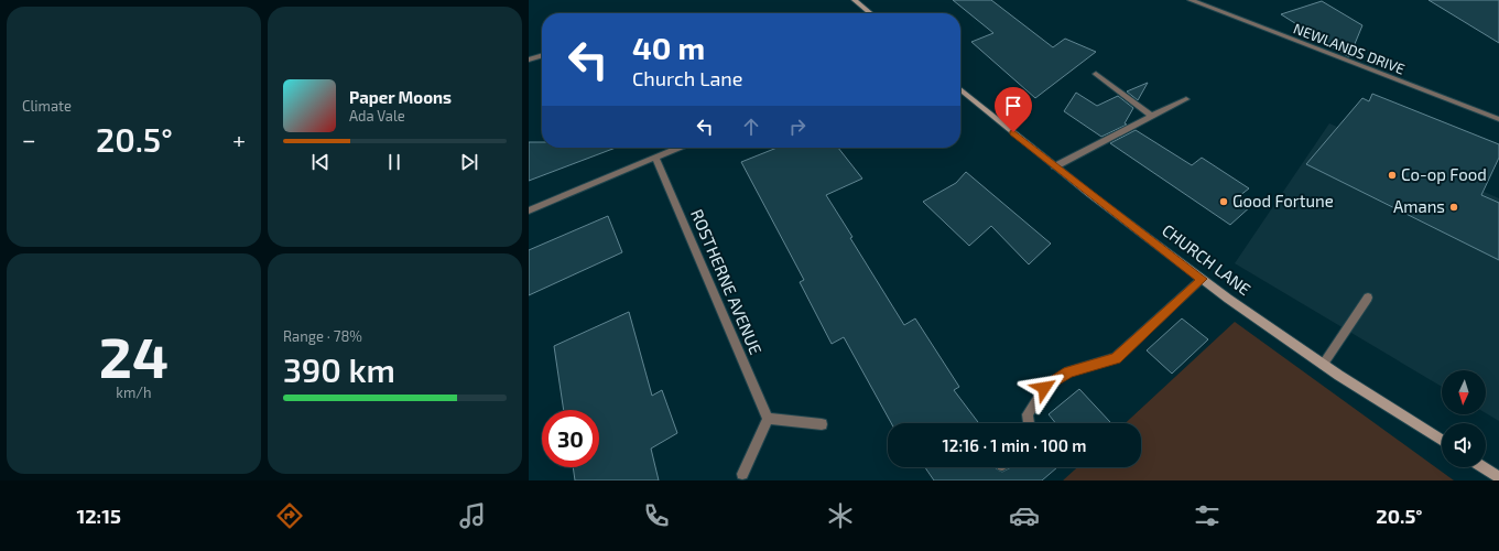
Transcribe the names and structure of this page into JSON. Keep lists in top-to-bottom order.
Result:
{
  "streets": {
    "main road": ["CHURCH LANE"],
    "street": ["NEWLANDS DRIVE", "ROSTHERNE AVENUE"]
  },
  "places": ["Co-op Food", "Good Fortune", "Amans"],
  "north": "bottom",
  "page": {
    "tile": [
      "Climate",
      ["24", "km/h"],
      ["Range · 78%", "390 km"]
    ],
    "turn": ["40 m", "Church Lane"],
    "song": ["Paper Moons", "Ada Vale"],
    "heat": ["−", "20.5°", "+"],
    "limit": "30",
    "trip": "12:16 · 1 min · 100 m",
    "tabs": ["12:15", "20.5°"]
  }
}
